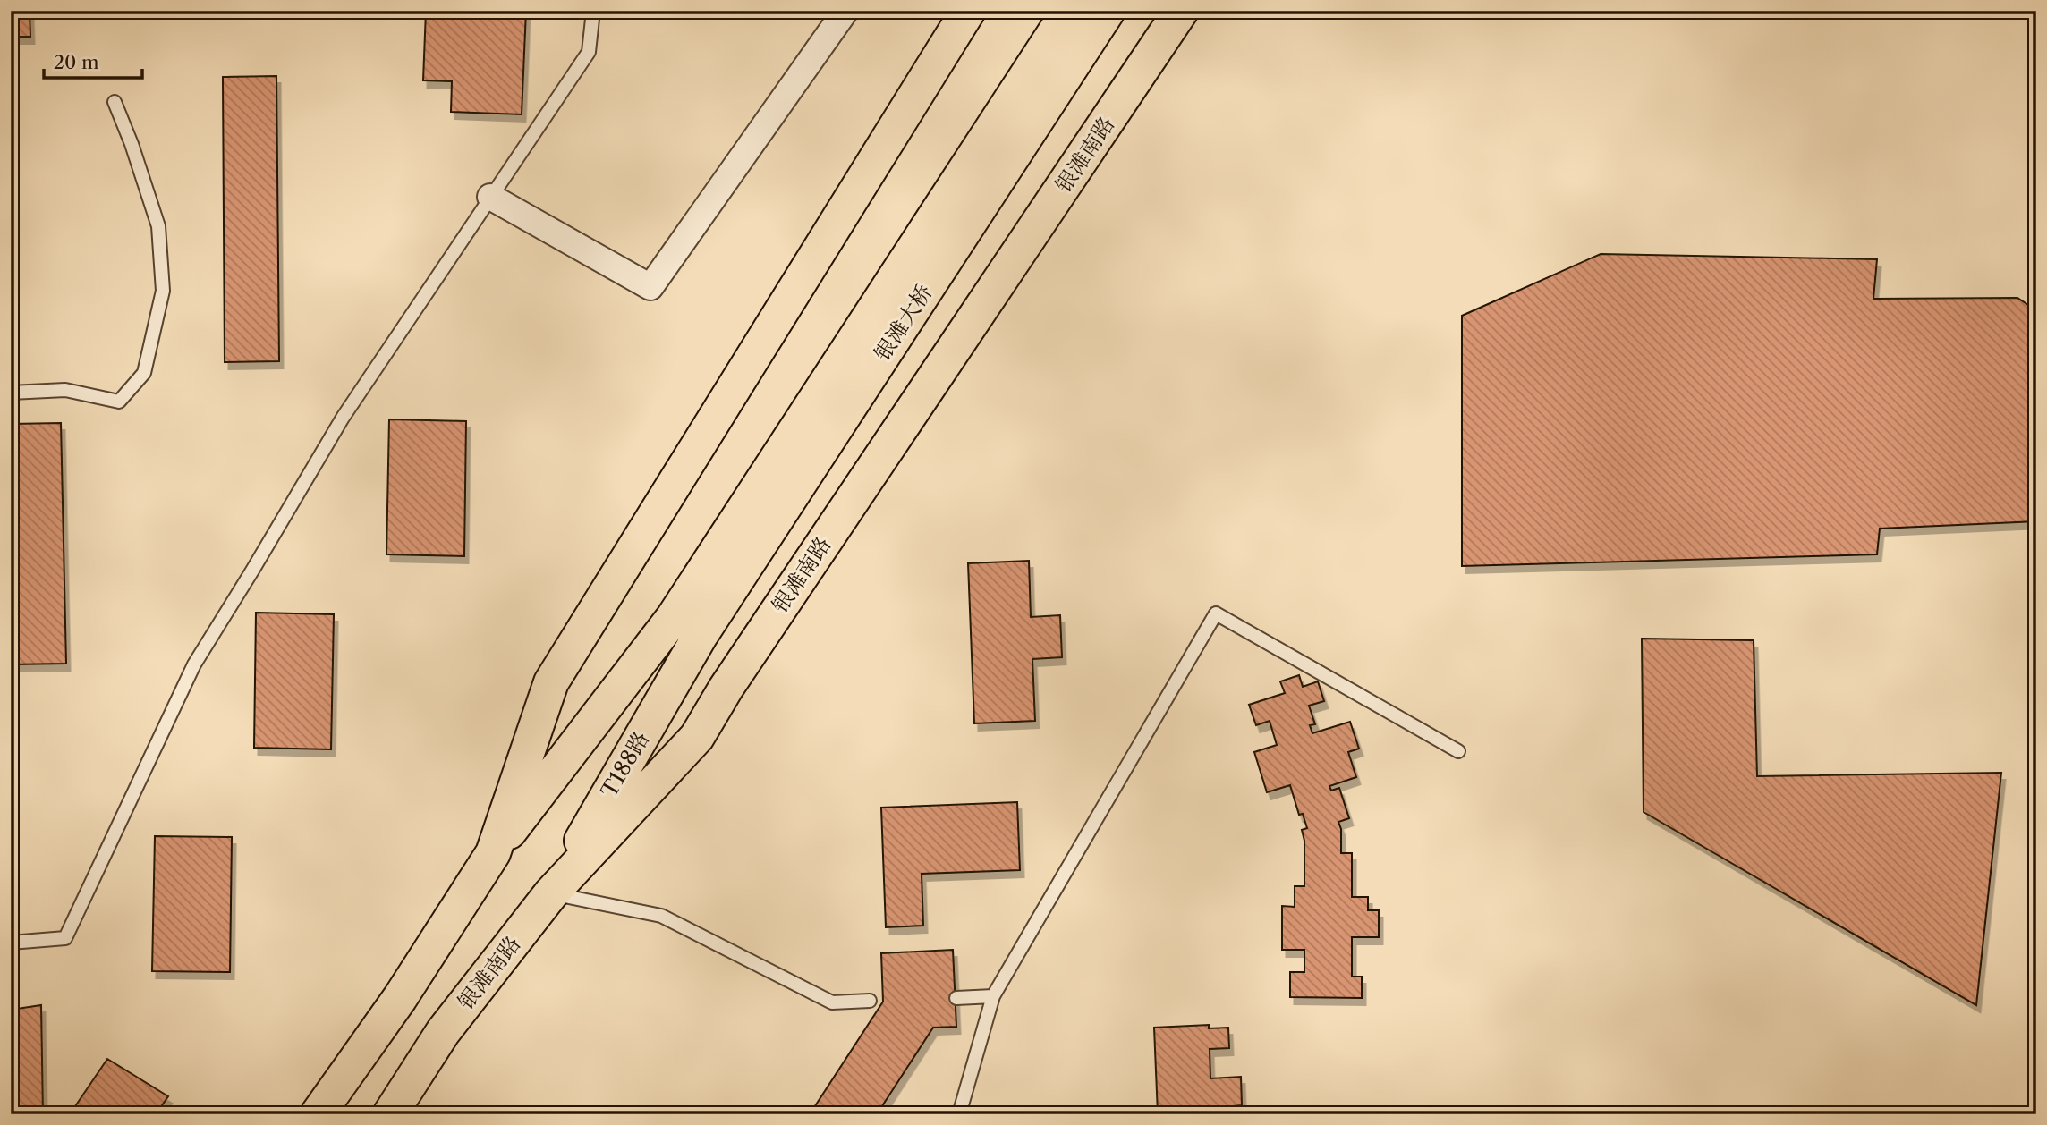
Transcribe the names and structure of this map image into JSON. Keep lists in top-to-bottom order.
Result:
{
  "streets": {
    "main road": ["银滩南路", "银滩大桥", "T188路"]
  },
  "crossings": [
    ["银滩南路", "T188路"],
    ["银滩大桥", "T188路"]
  ],
  "scale_bar": "20 m"
}
